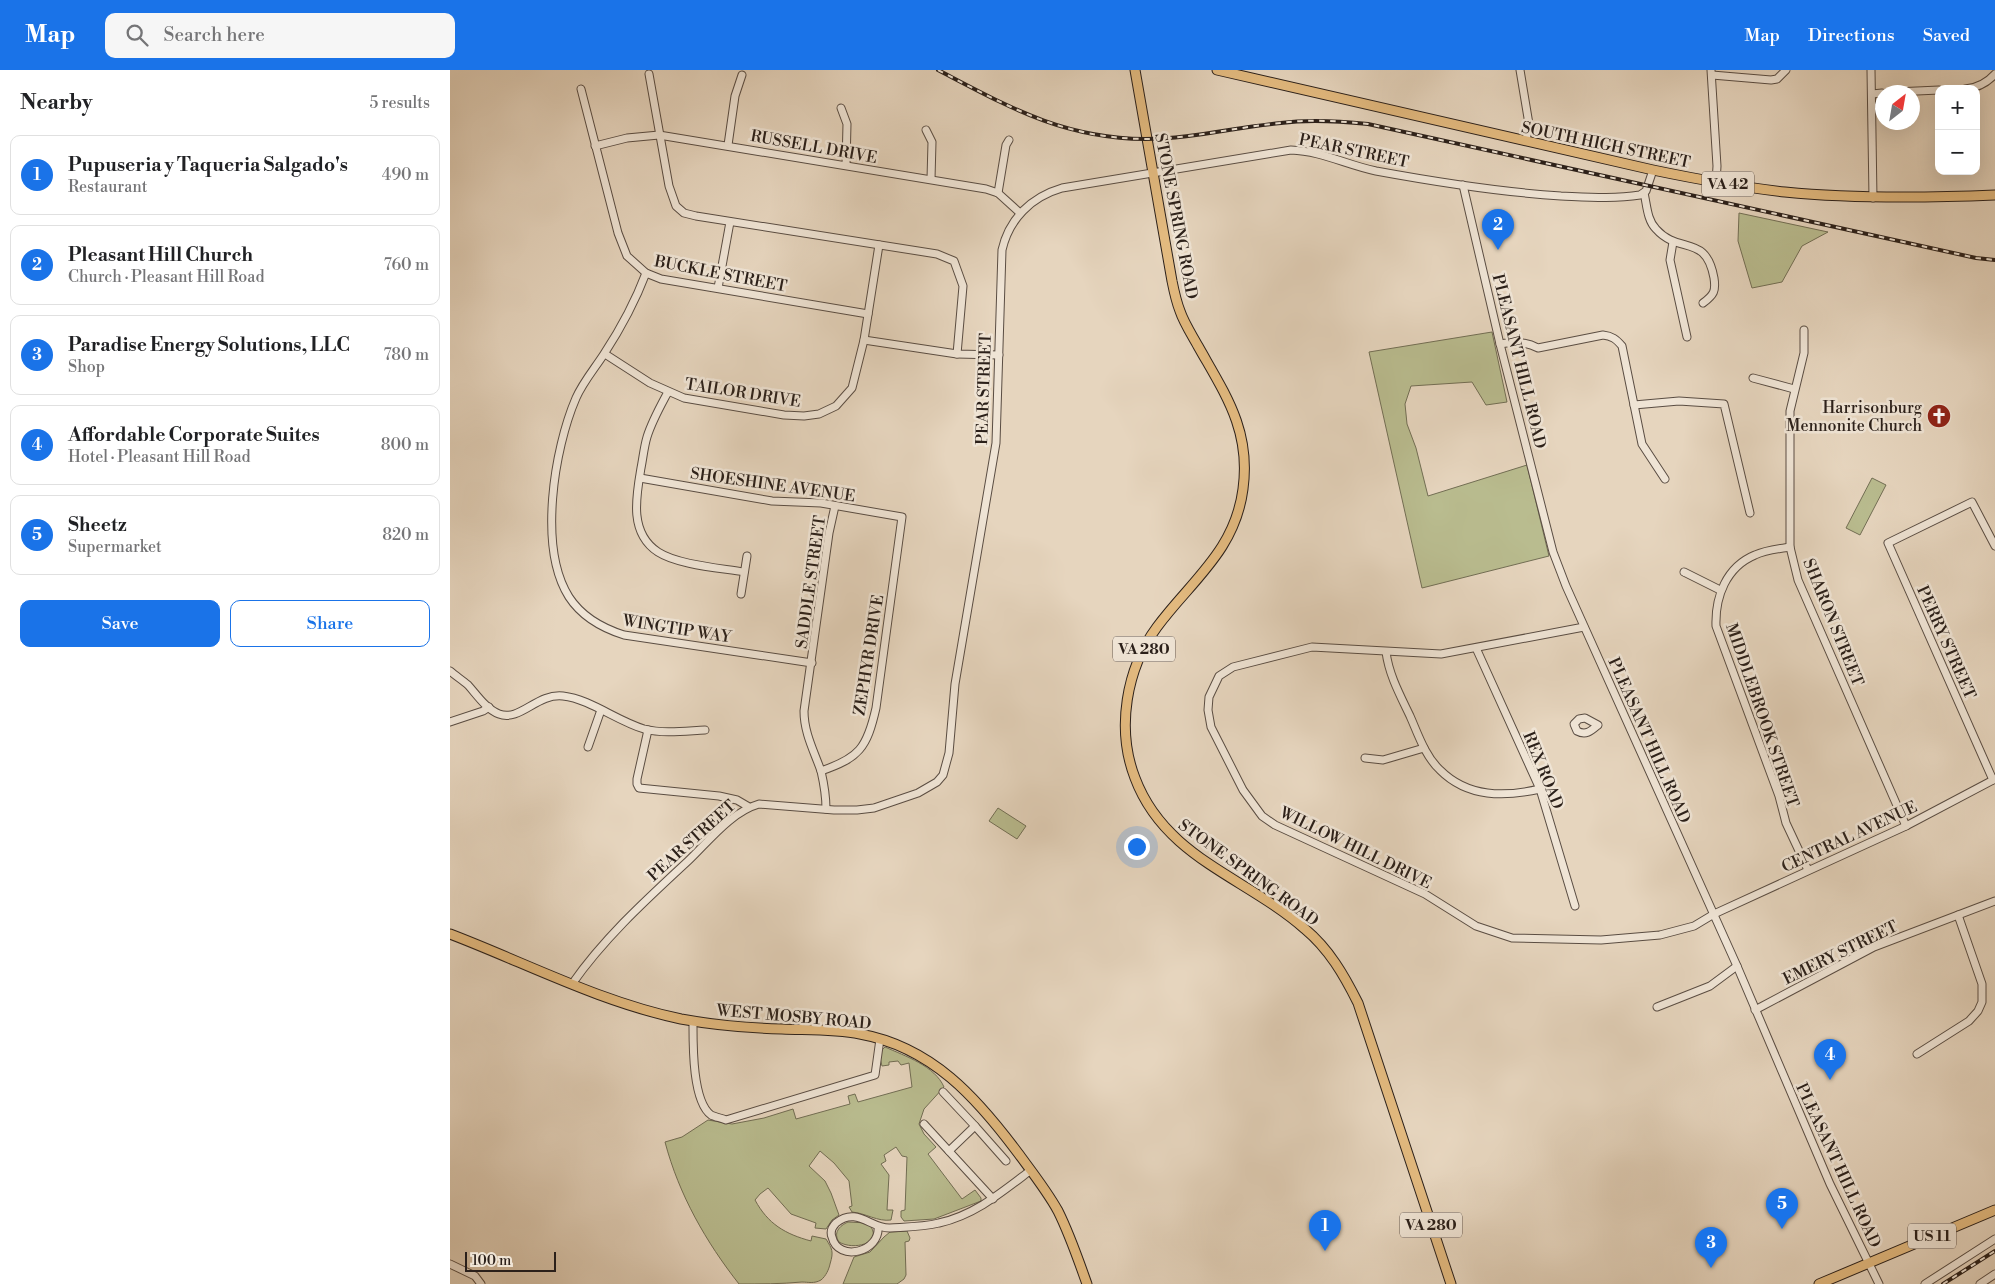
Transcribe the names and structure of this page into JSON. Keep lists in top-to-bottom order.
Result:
{
  "streets": {
    "main road": [
      "SOUTH HIGH STREET",
      "VA 42",
      "STONE SPRING ROAD",
      "VA 280",
      "WEST MOSBY ROAD",
      "US 11"
    ],
    "street": [
      "RUSSELL DRIVE",
      "PEAR STREET",
      "BUCKLE STREET",
      "PLEASANT HILL ROAD",
      "TAILOR DRIVE",
      "SHOESHINE AVENUE",
      "SADDLE STREET",
      "SHARON STREET",
      "WINGTIP WAY",
      "PERRY STREET",
      "ZEPHYR DRIVE",
      "MIDDLEBROOK STREET",
      "REX ROAD",
      "CENTRAL AVENUE",
      "WILLOW HILL DRIVE",
      "EMERY STREET"
    ]
  },
  "crossings": [
    ["RUSSELL DRIVE", "PEAR STREET"],
    ["RUSSELL DRIVE", "BUCKLE STREET"],
    ["PEAR STREET", "STONE SPRING ROAD"],
    ["PEAR STREET", "PLEASANT HILL ROAD"],
    ["PEAR STREET", "SADDLE STREET"],
    ["PEAR STREET", "WEST MOSBY ROAD"],
    ["BUCKLE STREET", "TAILOR DRIVE"],
    ["BUCKLE STREET", "WINGTIP WAY"],
    ["PLEASANT HILL ROAD", "CENTRAL AVENUE"],
    ["PLEASANT HILL ROAD", "WILLOW HILL DRIVE"],
    ["PLEASANT HILL ROAD", "EMERY STREET"],
    ["PLEASANT HILL ROAD", "US 11"],
    ["TAILOR DRIVE", "WINGTIP WAY"],
    ["SHOESHINE AVENUE", "SADDLE STREET"],
    ["SHOESHINE AVENUE", "ZEPHYR DRIVE"],
    ["SADDLE STREET", "WINGTIP WAY"],
    ["SADDLE STREET", "ZEPHYR DRIVE"],
    ["SHARON STREET", "MIDDLEBROOK STREET"],
    ["SHARON STREET", "CENTRAL AVENUE"],
    ["PERRY STREET", "CENTRAL AVENUE"],
    ["MIDDLEBROOK STREET", "CENTRAL AVENUE"],
    ["REX ROAD", "WILLOW HILL DRIVE"],
    ["CENTRAL AVENUE", "WILLOW HILL DRIVE"]
  ],
  "places": {
    "church": ["Harrisonburg Mennonite Church"]
  },
  "scale_bar": "100 m",
  "north": "top right",
  "page": {
    "header": "Map",
    "search": "Search here",
    "nav": ["Map", "Directions", "Saved"],
    "heading": ["Nearby", "5 results"],
    "map_buttons": ["+", "−"],
    "list": [
      {
        "mark": "1",
        "name": "Pupuseria y Taqueria Salgado's",
        "note": "Restaurant",
        "value": "490 m"
      },
      {
        "mark": "2",
        "name": "Pleasant Hill Church",
        "note": "Church · Pleasant Hill Road",
        "value": "760 m"
      },
      {
        "mark": "3",
        "name": "Paradise Energy Solutions, LLC",
        "note": "Shop",
        "value": "780 m"
      },
      {
        "mark": "4",
        "name": "Affordable Corporate Suites",
        "note": "Hotel · Pleasant Hill Road",
        "value": "800 m"
      },
      {
        "mark": "5",
        "name": "Sheetz",
        "note": "Supermarket",
        "value": "820 m"
      }
    ],
    "pins": [
      "2",
      "4",
      "5",
      "1",
      "3"
    ],
    "buttons": ["Save", "Share"],
    "scale": "100 m"
  }
}
